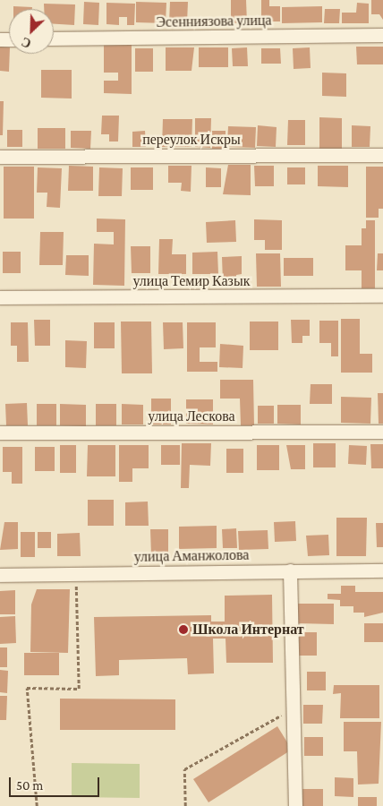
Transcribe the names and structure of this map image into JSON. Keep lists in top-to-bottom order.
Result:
{
  "streets": {
    "street": [
      "Эсенниязова улица",
      "переулок Искры",
      "улица Темир Казык",
      "улица Лескова",
      "улица Аманжолова"
    ]
  },
  "places": ["Школа Интернат"],
  "scale_bar": "50 m",
  "north": "bottom left"
}
